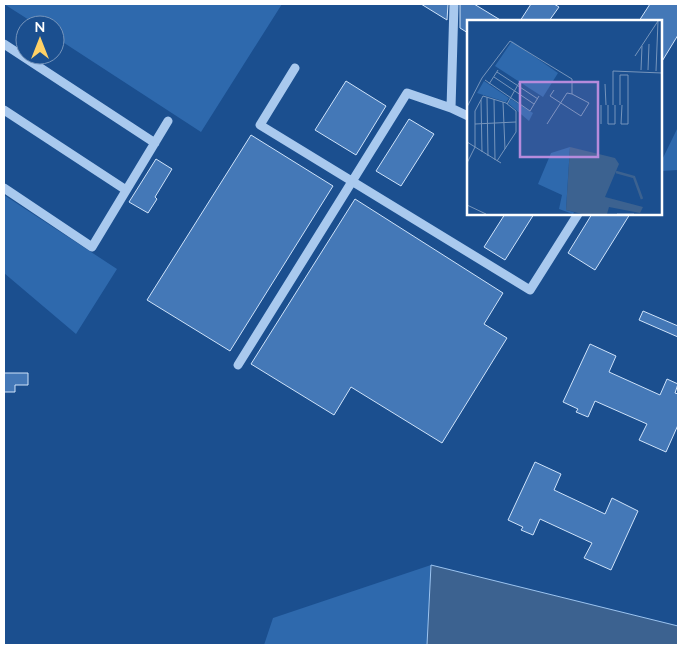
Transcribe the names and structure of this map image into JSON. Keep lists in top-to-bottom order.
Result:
{
  "north": "top"
}
